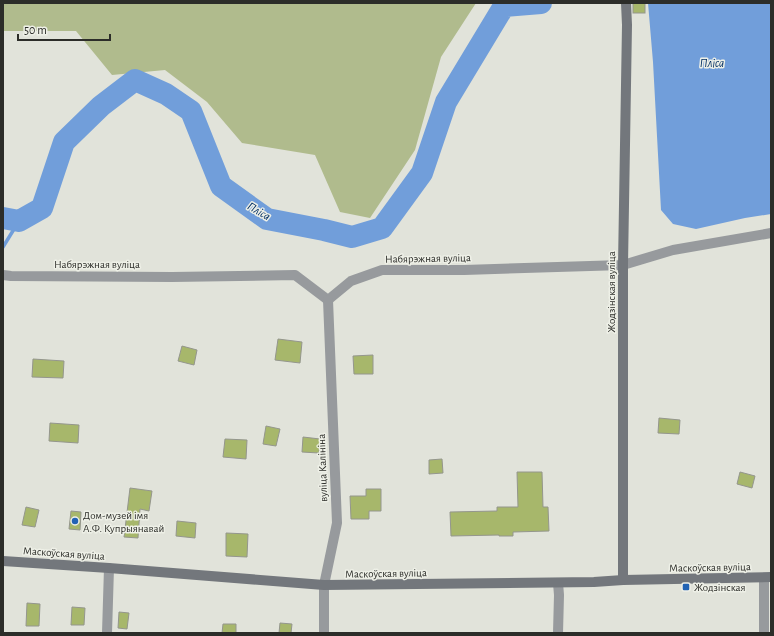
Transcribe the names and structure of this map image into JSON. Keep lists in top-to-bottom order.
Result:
{
  "streets": {
    "main road": ["Жодзінская вуліца", "Маскоўская вуліца"],
    "street": ["Набярэжная вуліца", "вуліца Калініна"]
  },
  "crossings": [
    ["Набярэжная вуліца", "Жодзінская вуліца"],
    ["Набярэжная вуліца", "вуліца Калініна"],
    ["Жодзінская вуліца", "Маскоўская вуліца"],
    ["вуліца Калініна", "Маскоўская вуліца"]
  ],
  "water": ["Пліса"],
  "places": {
    "other": ["Дом-музей імя А.Ф. Купрыянавай"],
    "transit": ["Жодзінская"]
  },
  "scale_bar": "50 m"
}
